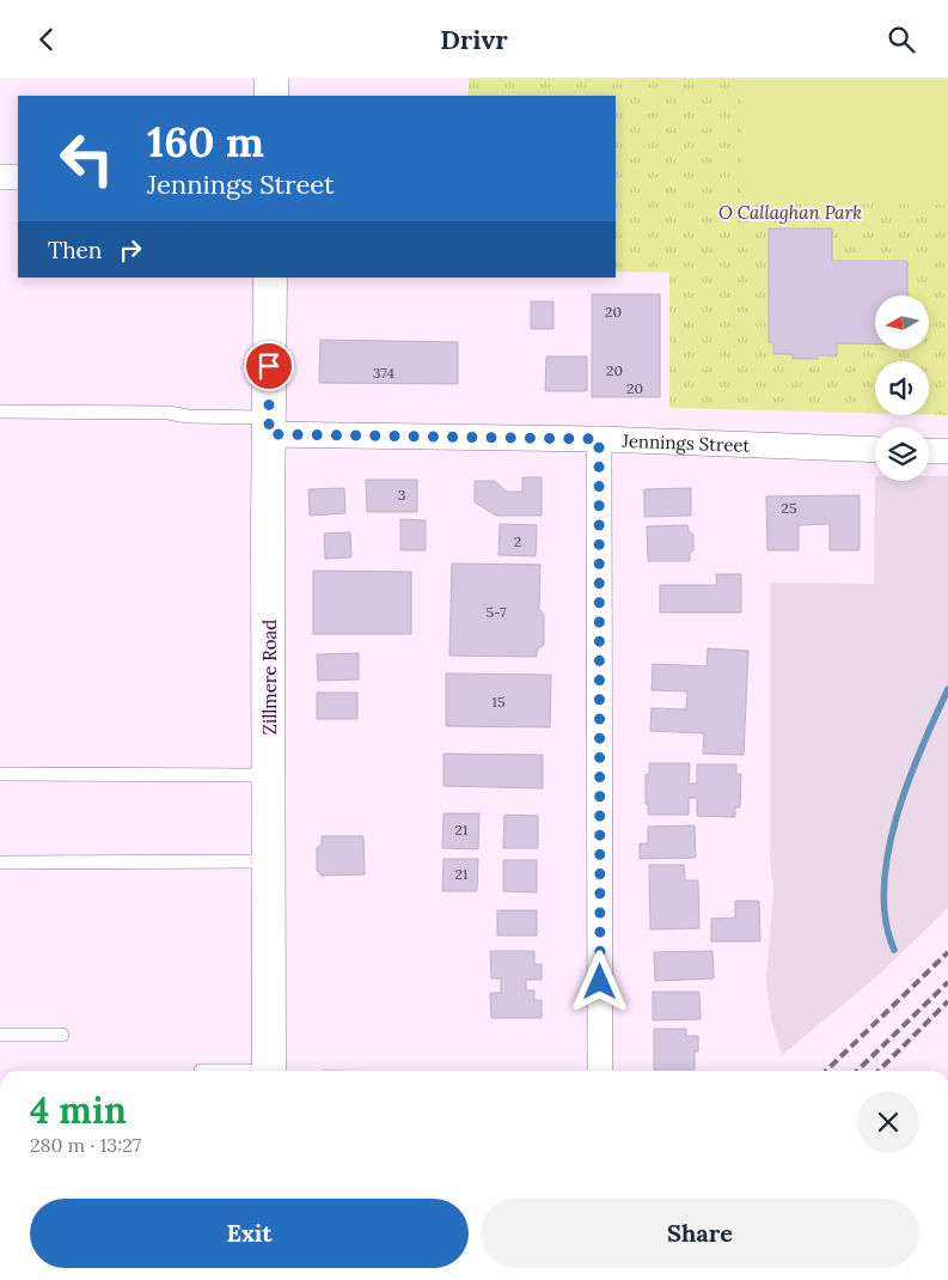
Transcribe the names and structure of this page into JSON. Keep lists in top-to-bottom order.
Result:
{
  "streets": {
    "main road": ["Zillmere Road"],
    "street": ["Jennings Street"]
  },
  "crossings": [
    ["Jennings Street", "Zillmere Road"]
  ],
  "parks": ["O Callaghan Park"],
  "house_numbers": [
    "20",
    "20",
    "374",
    "20",
    "3",
    "25",
    "2",
    "5-7",
    "15",
    "21",
    "21"
  ],
  "north": "left",
  "page": {
    "header": "Drivr",
    "turn": ["160 m", "Jennings Street"],
    "then": "Then",
    "heading": ["4 min", "280 m · 13:27"],
    "buttons": ["Exit", "Share"]
  }
}
